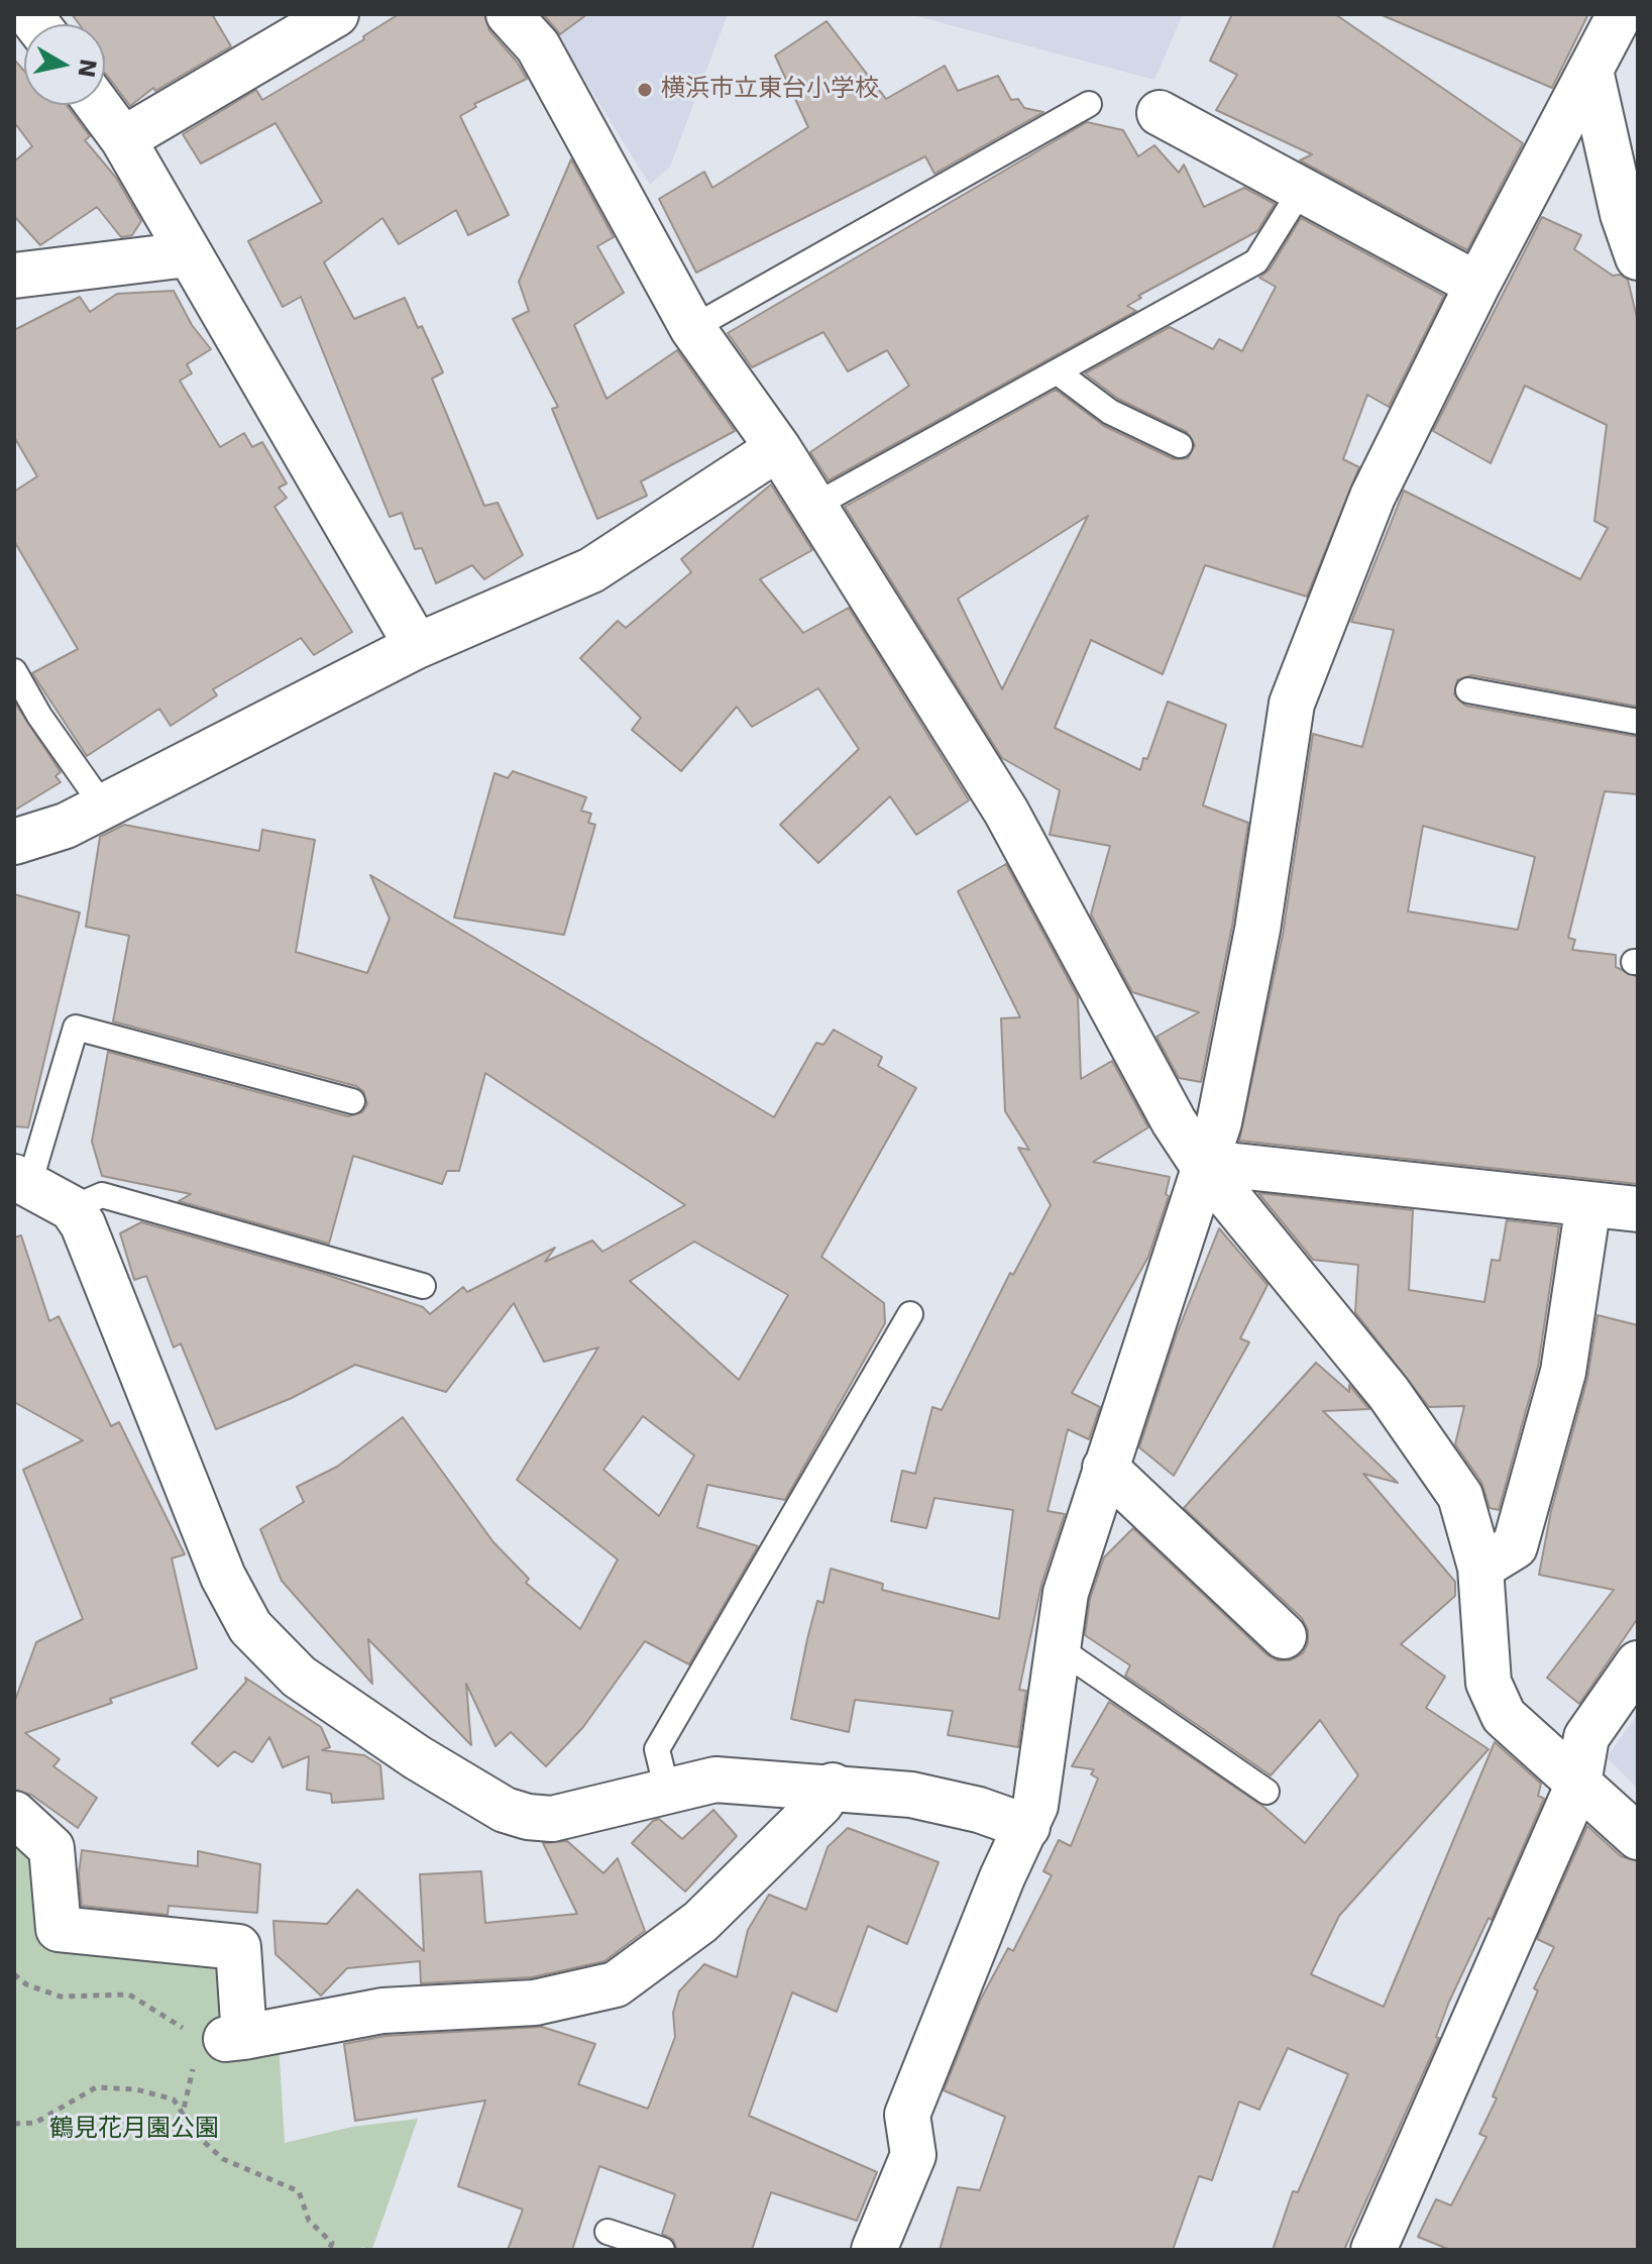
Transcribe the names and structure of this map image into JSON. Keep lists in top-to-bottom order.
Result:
{
  "parks": ["鶴見花月園公園"],
  "places": ["横浜市立東台小学校"],
  "north": "right"
}
